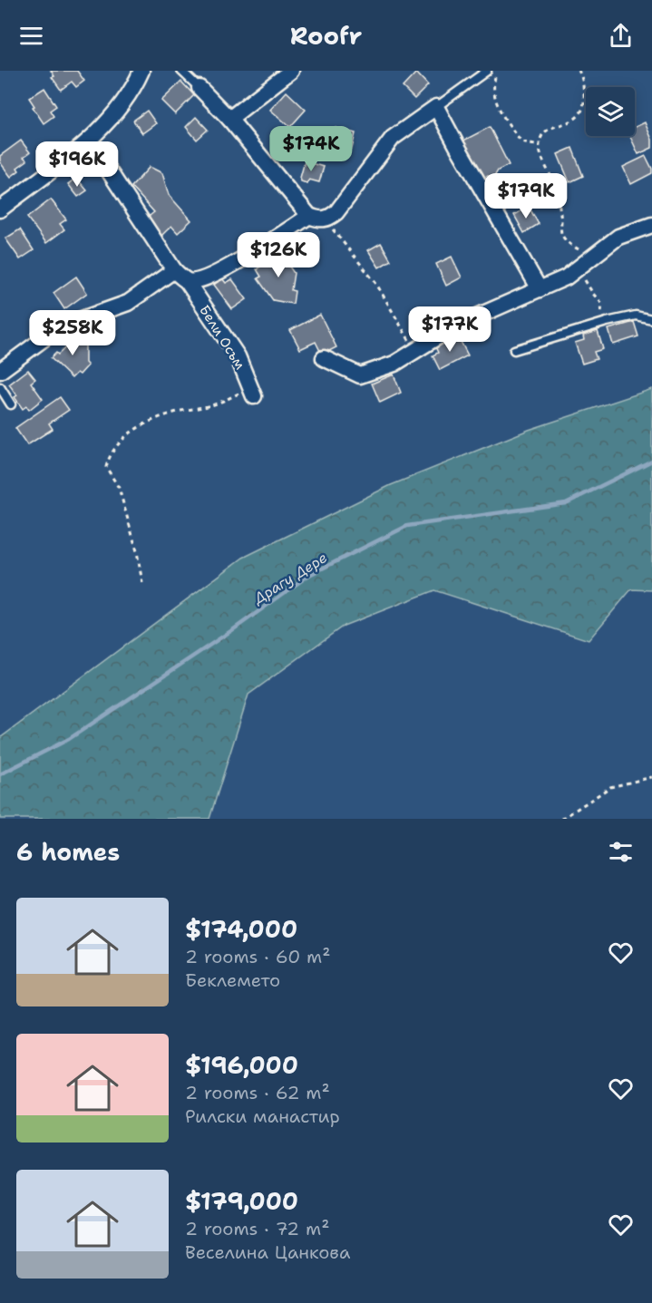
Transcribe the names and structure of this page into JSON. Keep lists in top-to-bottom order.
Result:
{
  "streets": {
    "street": ["Бели Осъм"]
  },
  "water": ["Драгу Дере"],
  "page": {
    "header": "Roofr",
    "price": [
      "$174K",
      "$196K",
      "$179K",
      "$126K",
      "$177K",
      "$258K"
    ],
    "heading": "6 homes",
    "list": [
      {
        "name": "$174,000",
        "note": "2 rooms · 60 m² · Беклемето"
      },
      {
        "name": "$196,000",
        "note": "2 rooms · 62 m² · Рилски манастир"
      },
      {
        "name": "$179,000",
        "note": "2 rooms · 72 m² · Веселина Цанкова"
      }
    ]
  }
}
